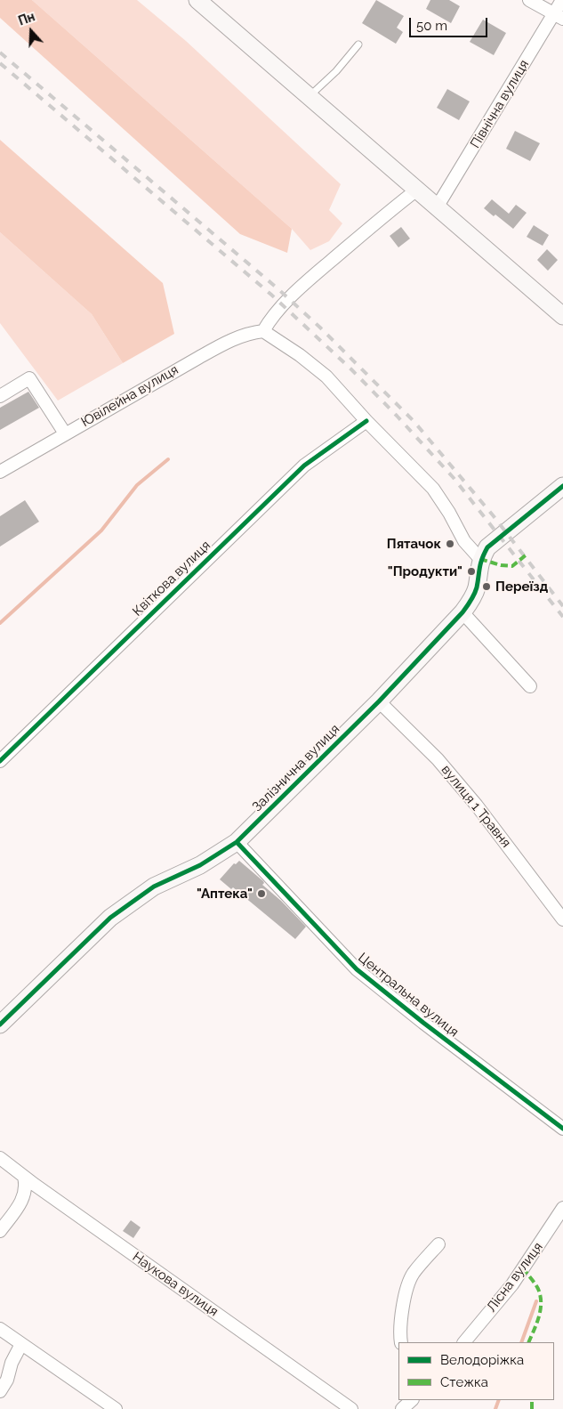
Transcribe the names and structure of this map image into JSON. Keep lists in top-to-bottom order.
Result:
{
  "streets": {
    "street": [
      "Північна вулиця",
      "Ювілейна вулиця",
      "Квіткова вулиця",
      "Залізнична вулиця",
      "вулиця 1 Травня",
      "Центральна вулиця",
      "Лісна вулиця",
      "Наукова вулиця"
    ]
  },
  "crossings": [
    ["Залізнична вулиця", "вулиця 1 Травня"],
    ["Залізнична вулиця", "Центральна вулиця"]
  ],
  "places": [
    "Пятачок",
    "\"Продукти\"",
    "Переїзд",
    "\"Аптека\""
  ],
  "legend": ["Велодоріжка", "Стежка"],
  "scale_bar": "50 m",
  "north": "top"
}
